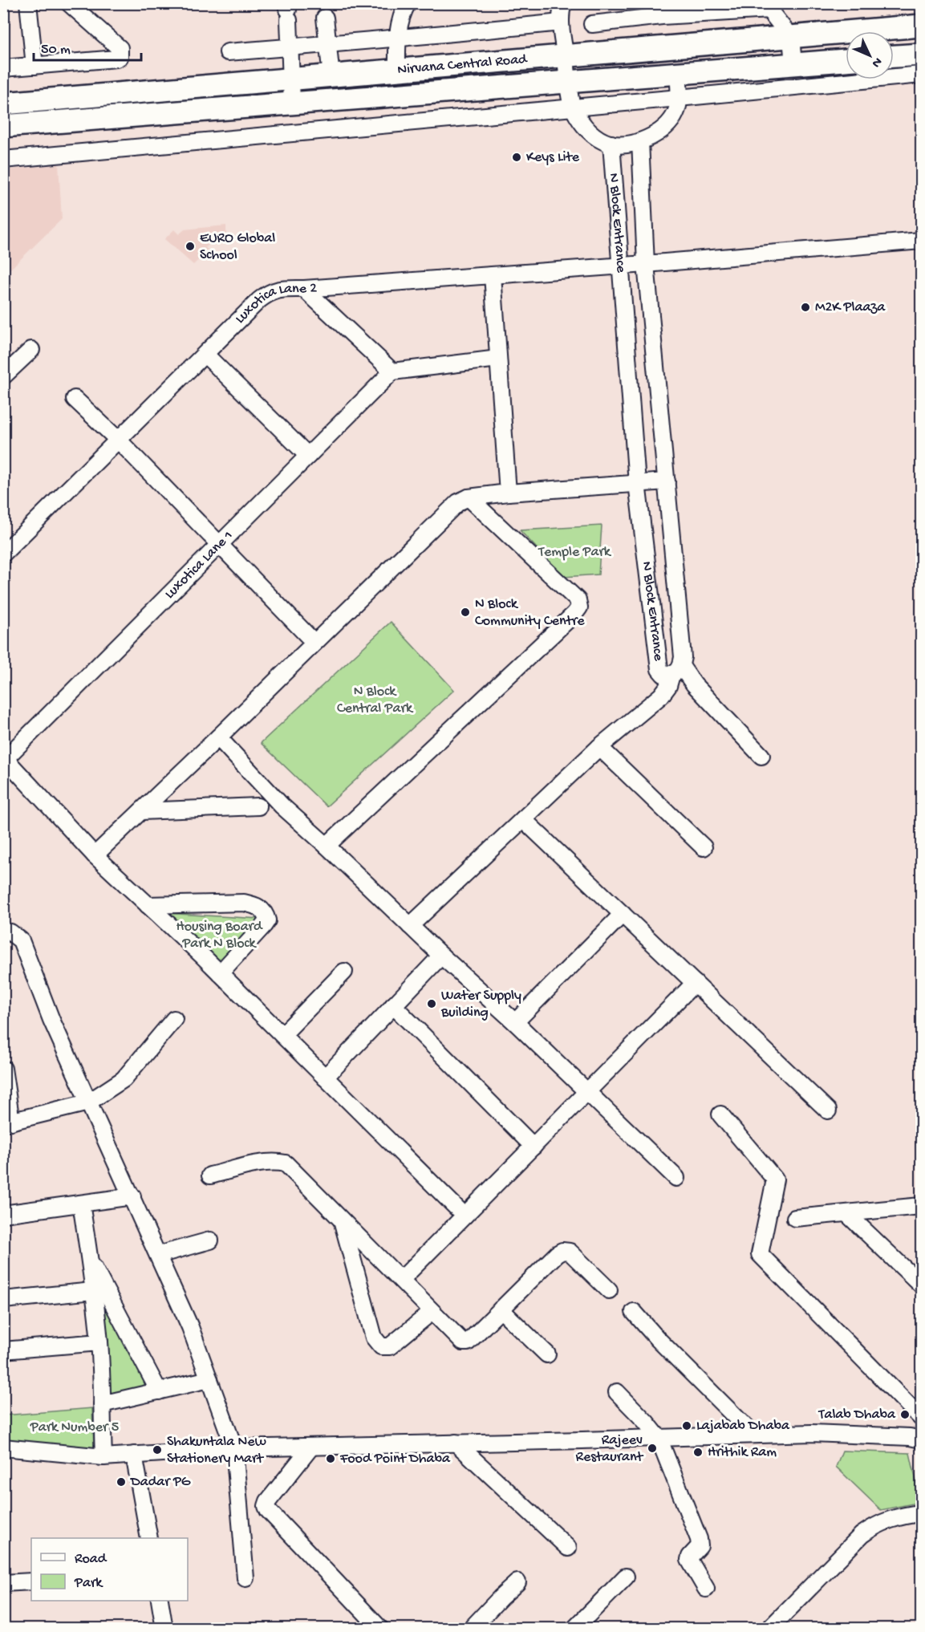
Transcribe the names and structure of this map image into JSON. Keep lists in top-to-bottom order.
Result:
{
  "streets": {
    "main road": ["Nirvana Central Road"],
    "street": ["N Block Entrance", "Luxotica Lane 2", "Luxotica Lane 1"]
  },
  "crossings": [
    ["N Block Entrance", "Luxotica Lane 2"]
  ],
  "parks": [
    "Temple Park",
    "N Block Central Park",
    "Housing Board Park N Block",
    "Park Number 5"
  ],
  "places": [
    "Keys Lite",
    "EURO Global School",
    "M2K Plaaza",
    "N Block Community Centre",
    "Water Supply Building",
    "Talab Dhaba",
    "Lajabab Dhaba",
    "Rajeev Restaurant",
    "Shakuntala New Stationery Mart",
    "Hrithik Ram",
    "Food Point Dhaba",
    "Dadar PG"
  ],
  "legend": ["Road", "Park"],
  "scale_bar": "50 m",
  "north": "bottom right"
}
